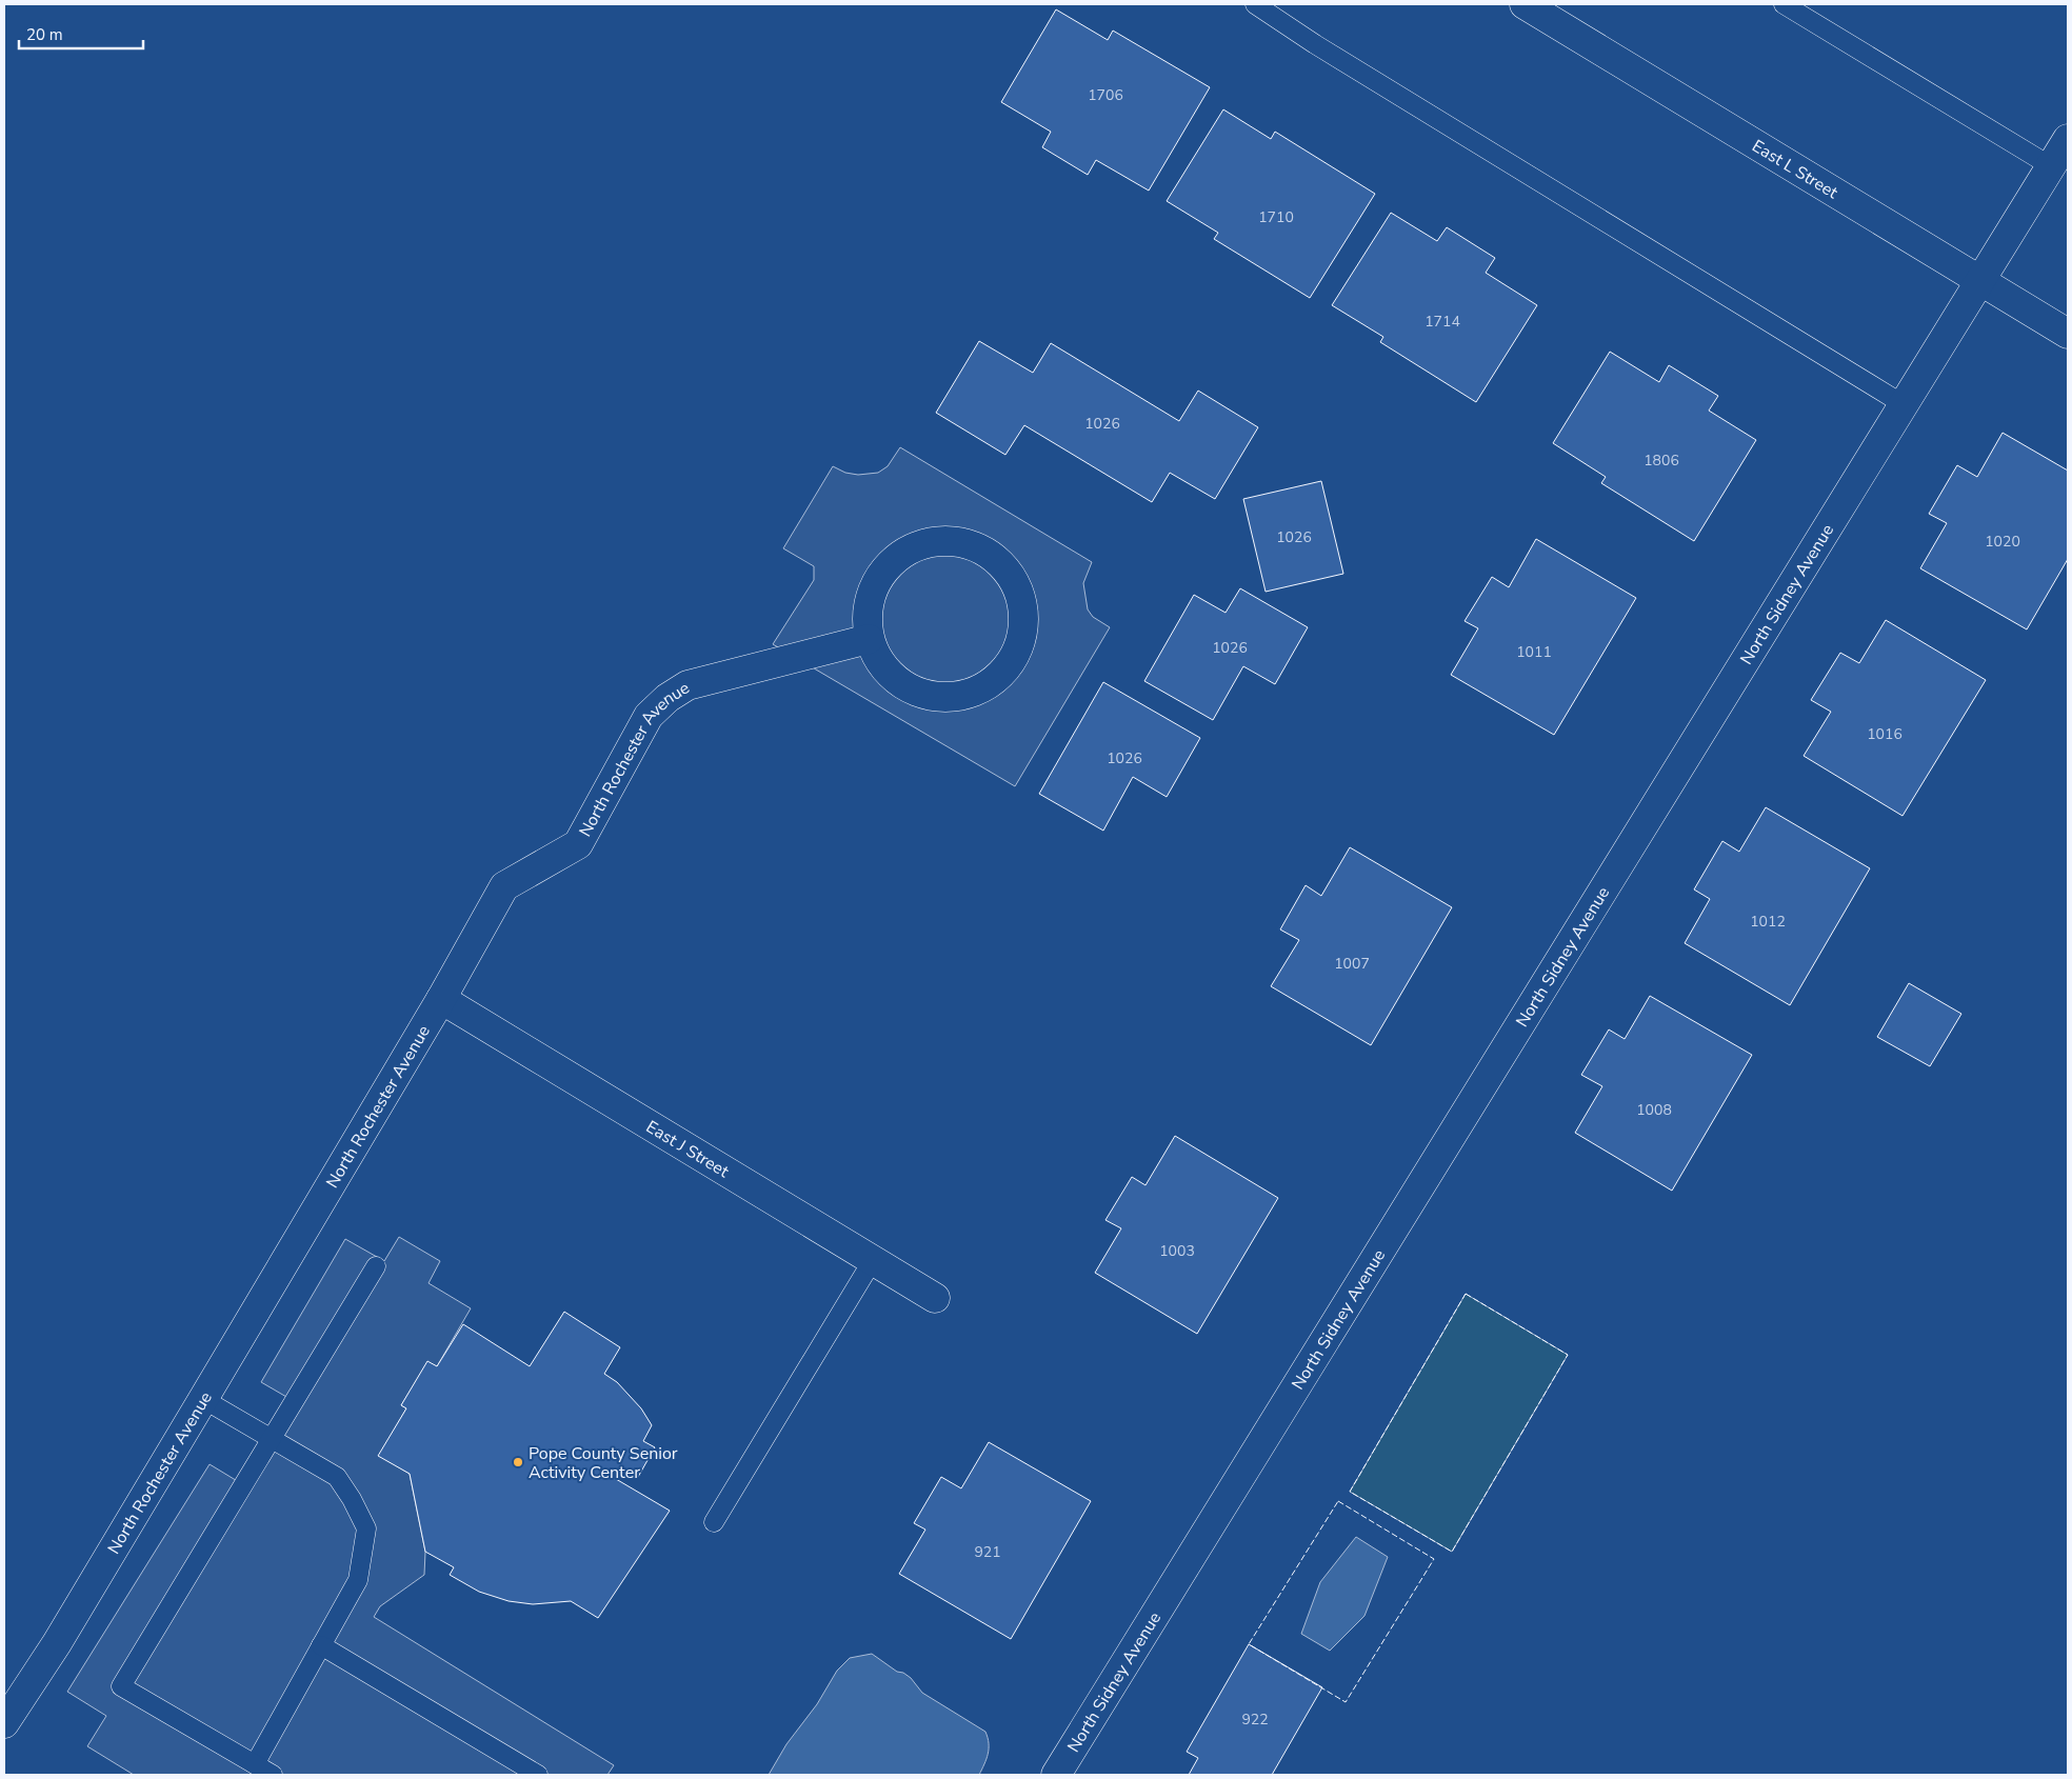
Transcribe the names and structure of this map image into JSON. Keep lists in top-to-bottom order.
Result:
{
  "streets": {
    "street": [
      "East L Street",
      "North Sidney Avenue",
      "North Rochester Avenue",
      "East J Street"
    ]
  },
  "crossings": [
    ["East L Street", "North Sidney Avenue"],
    ["North Rochester Avenue", "East J Street"]
  ],
  "places": ["Pope County Senior Activity Center"],
  "house_numbers": [
    "1706",
    "1710",
    "1714",
    "1026",
    "1806",
    "1026",
    "1020",
    "1026",
    "1011",
    "1016",
    "1026",
    "1012",
    "1007",
    "1008",
    "1003",
    "921",
    "922"
  ],
  "scale_bar": "20 m"
}
